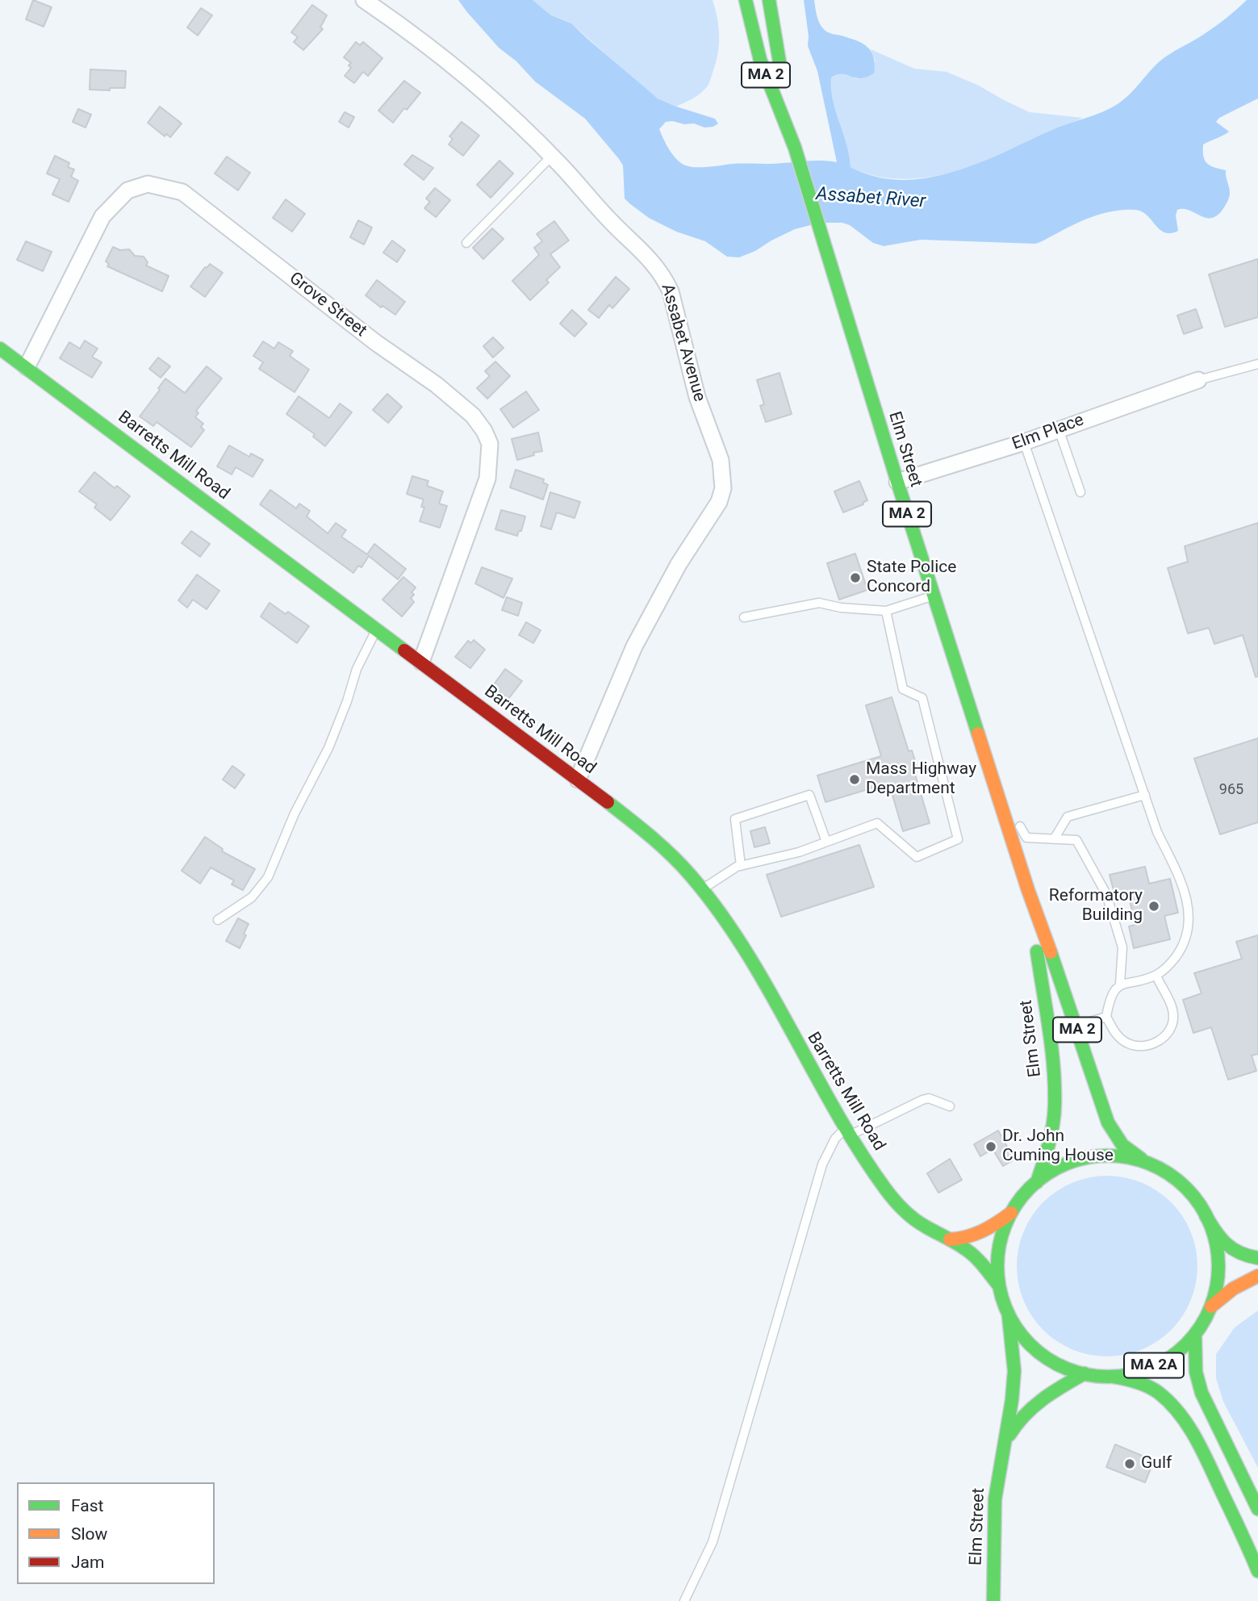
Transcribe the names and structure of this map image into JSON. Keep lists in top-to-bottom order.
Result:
{
  "streets": {
    "main road": [
      "MA 2",
      "Elm Street",
      "Barretts Mill Road",
      "MA 2A"
    ],
    "street": ["Grove Street", "Assabet Avenue", "Elm Place"]
  },
  "crossings": [
    ["MA 2", "Elm Street"],
    ["MA 2", "Barretts Mill Road"],
    ["MA 2", "MA 2A"],
    ["Grove Street", "Barretts Mill Road"],
    ["Assabet Avenue", "Barretts Mill Road"],
    ["Elm Place", "Elm Street"]
  ],
  "water": ["Assabet River"],
  "places": [
    "State Police Concord",
    "Mass Highway Department",
    "Reformatory Building",
    "Dr. John Cuming House",
    "Gulf"
  ],
  "house_numbers": ["965"],
  "legend": ["Fast", "Slow", "Jam"]
}
